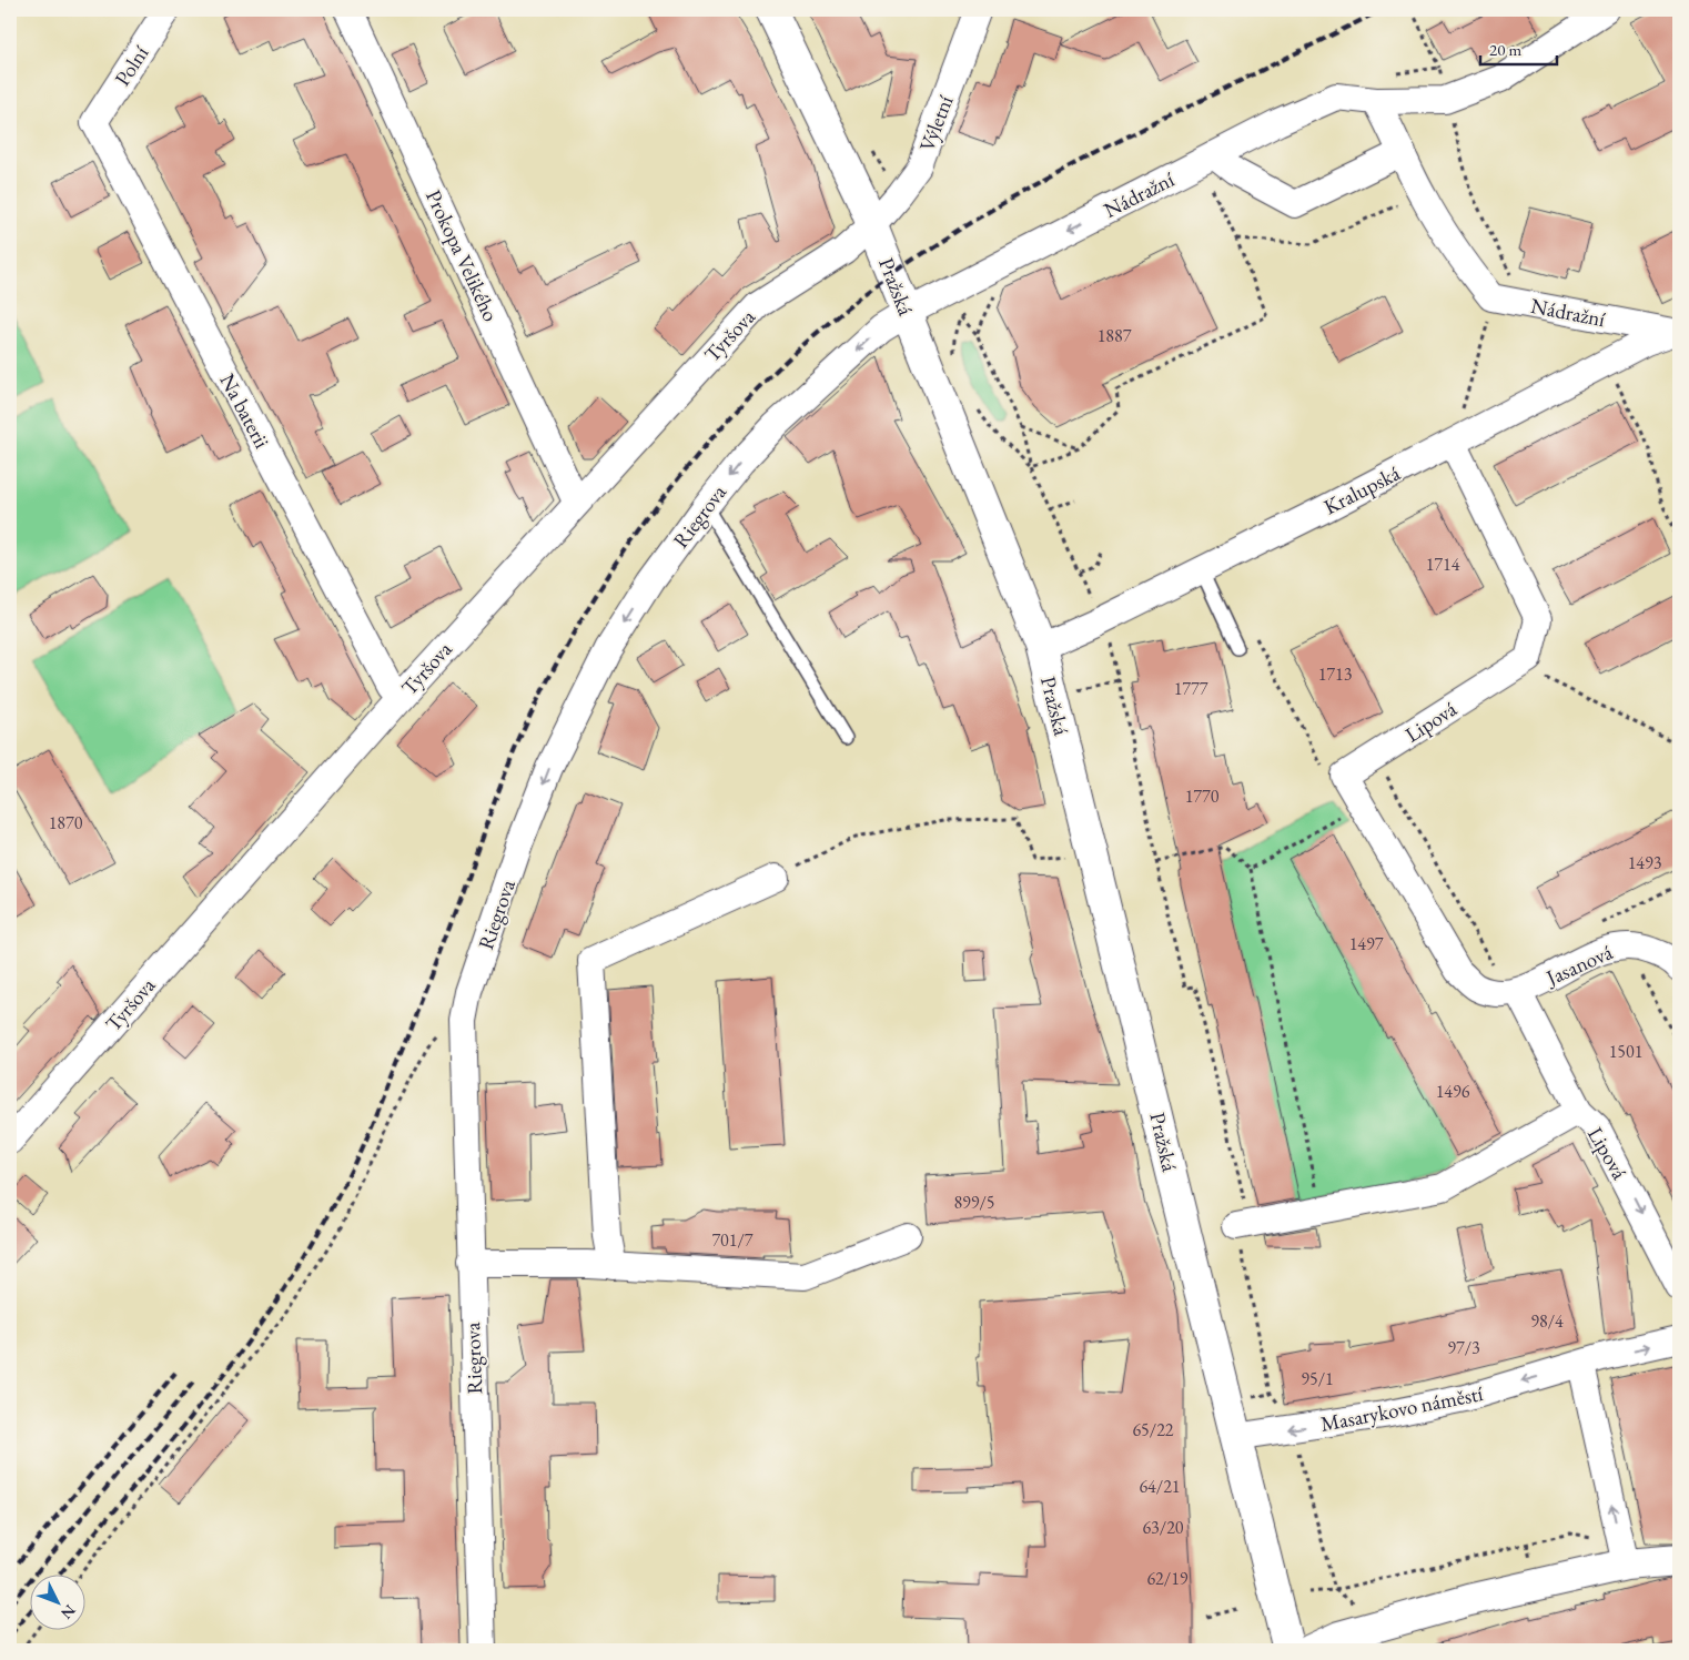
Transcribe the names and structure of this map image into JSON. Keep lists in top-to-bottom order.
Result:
{
  "streets": {
    "main road": ["Pražská"],
    "street": [
      "Polní",
      "Výletní",
      "Nádražní",
      "Prokopa Velikého",
      "Tyršova",
      "Na baterii",
      "Kralupská",
      "Riegrova",
      "Lipová",
      "Jasanová",
      "Masarykovo náměstí"
    ]
  },
  "crossings": [
    ["Polní", "Na baterii"],
    ["Výletní", "Pražská"],
    ["Výletní", "Tyršova"],
    ["Nádražní", "Pražská"],
    ["Nádražní", "Kralupská"],
    ["Nádražní", "Riegrova"],
    ["Prokopa Velikého", "Tyršova"],
    ["Pražská", "Tyršova"],
    ["Pražská", "Kralupská"],
    ["Pražská", "Riegrova"],
    ["Pražská", "Masarykovo náměstí"],
    ["Tyršova", "Na baterii"],
    ["Lipová", "Jasanová"]
  ],
  "one_way": ["Riegrova", "Lipová"],
  "house_numbers": [
    "1887",
    "1714",
    "1713",
    "1777",
    "1770",
    "1870",
    "1493",
    "1497",
    "1501",
    "1496",
    "899/5",
    "701/7",
    "98/4",
    "97/3",
    "95/1",
    "65/22",
    "64/21",
    "63/20",
    "62/19"
  ],
  "scale_bar": "20 m",
  "north": "bottom right"
}
